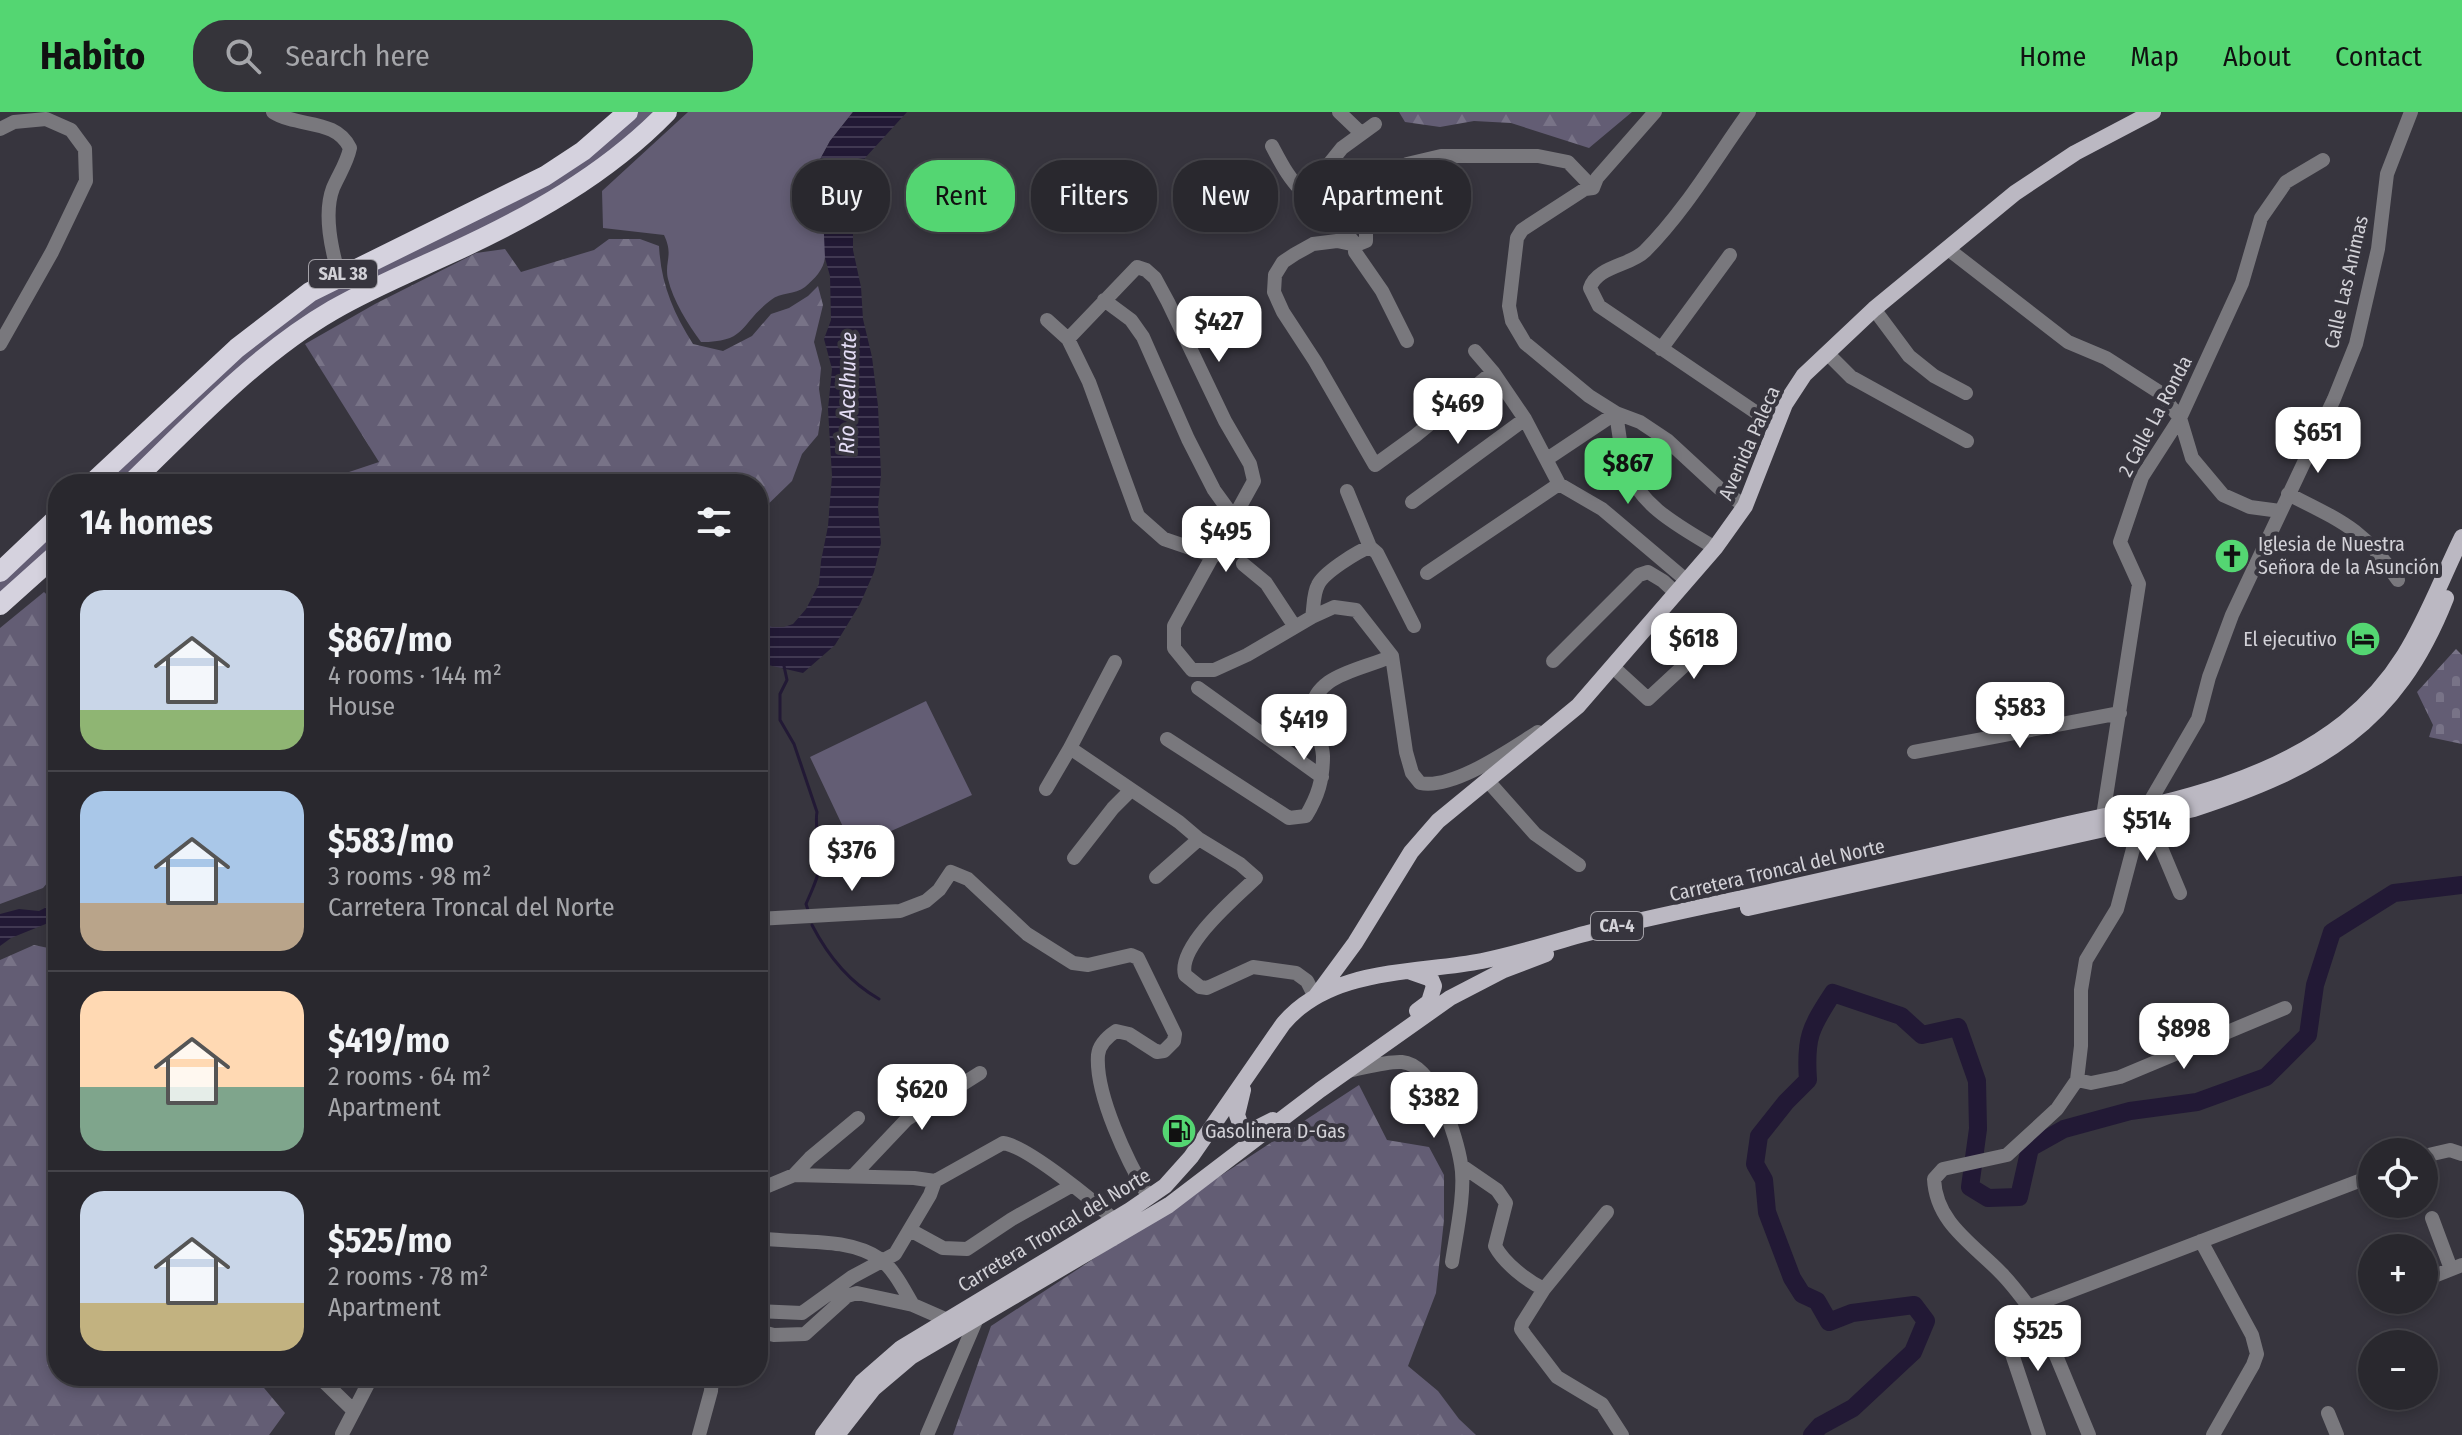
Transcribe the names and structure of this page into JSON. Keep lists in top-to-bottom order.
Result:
{
  "streets": {
    "highway": ["SAL 38"],
    "main road": ["Avenida Paleca", "Carretera Troncal del Norte", "CA-4"],
    "street": ["Calle Las Animas", "2 Calle La Ronda"]
  },
  "crossings": [
    ["Calle Las Animas", "Carretera Troncal del Norte"],
    ["2 Calle La Ronda", "Carretera Troncal del Norte"],
    ["Avenida Paleca", "Carretera Troncal del Norte"]
  ],
  "water": ["Río Acelhuate"],
  "places": {
    "church": ["Iglesia de Nuestra Señora de la Asunción"],
    "hotel": ["El ejecutivo"],
    "fuel station": ["Gasolinera D-Gas"]
  },
  "page": {
    "header": "Habito",
    "search": "Search here",
    "nav": [
      "Home",
      "Map",
      "About",
      "Contact"
    ],
    "chip": [
      "Buy",
      "Rent",
      "Filters",
      "New",
      "Apartment"
    ],
    "price": [
      "$427",
      "$469",
      "$651",
      "$867",
      "$495",
      "$618",
      "$583",
      "$419",
      "$514",
      "$376",
      "$898",
      "$620",
      "$382",
      "$525"
    ],
    "heading": "14 homes",
    "list": [
      {
        "name": "$867/mo",
        "note": "4 rooms · 144 m² · House"
      },
      {
        "name": "$583/mo",
        "note": "3 rooms · 98 m² · Carretera Troncal del Norte"
      },
      {
        "name": "$419/mo",
        "note": "2 rooms · 64 m² · Apartment"
      },
      {
        "name": "$525/mo",
        "note": "2 rooms · 78 m² · Apartment"
      }
    ],
    "map_buttons": ["+", "−"]
  }
}
